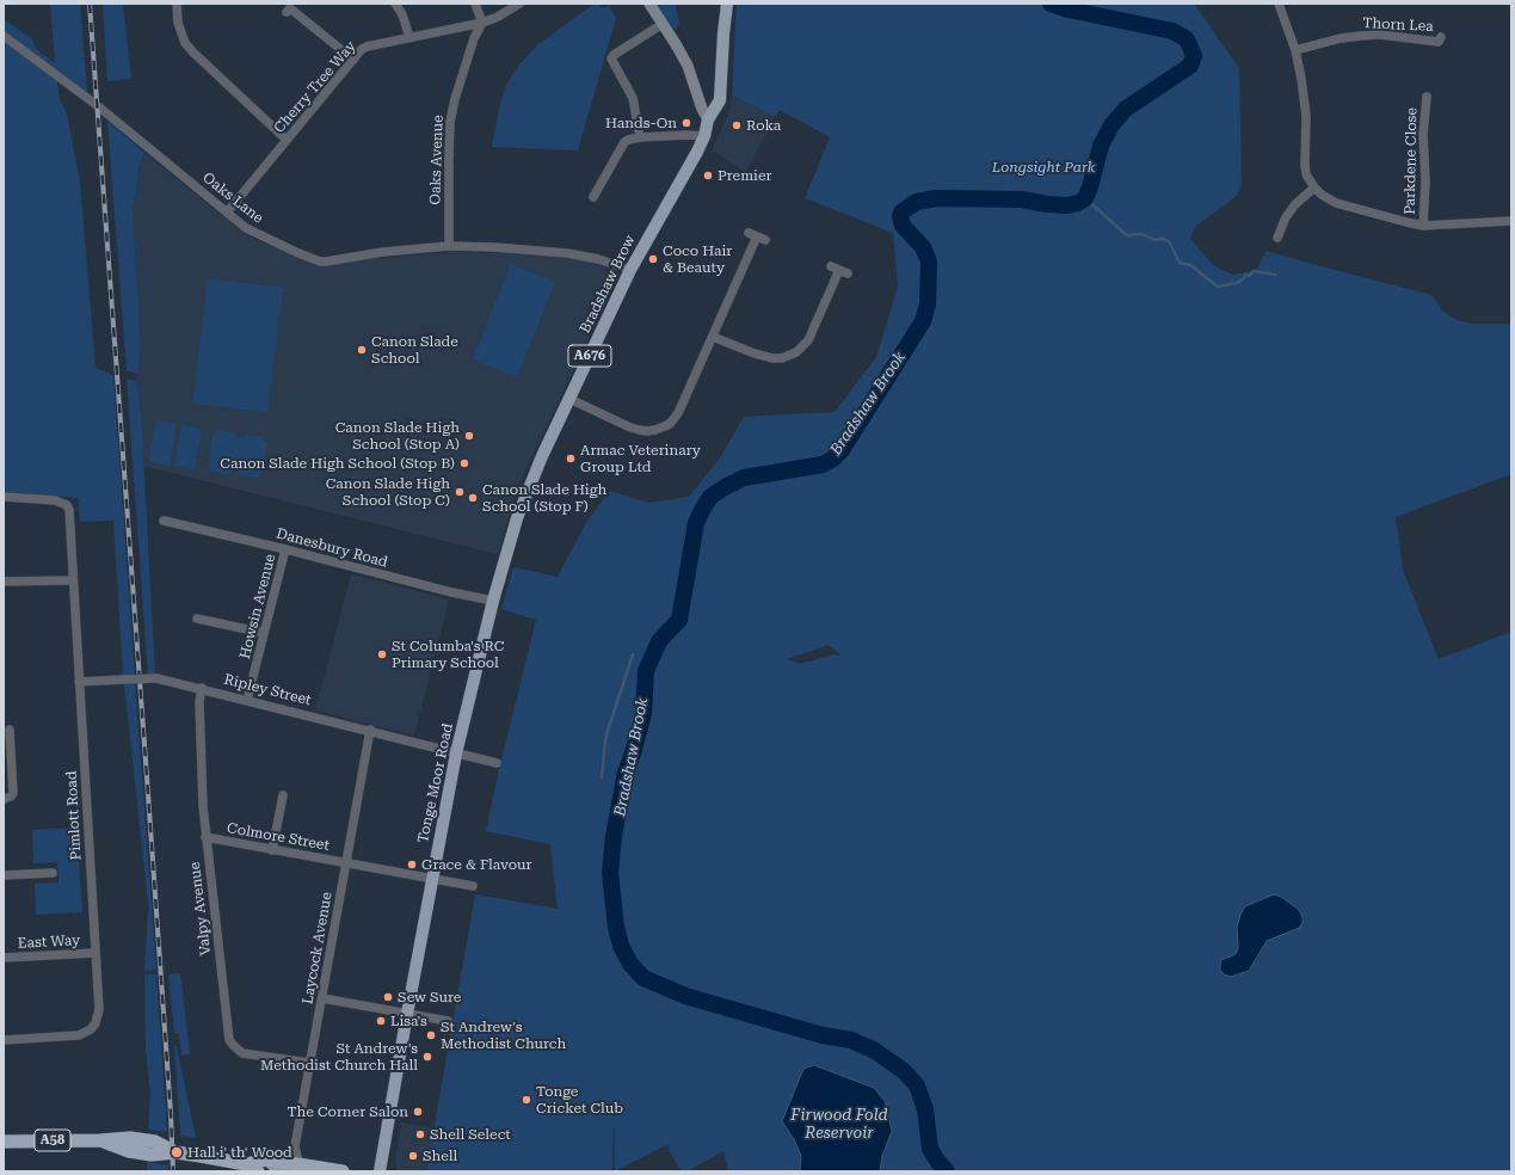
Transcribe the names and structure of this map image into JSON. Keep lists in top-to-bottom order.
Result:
{
  "streets": {
    "highway": ["A58"],
    "main road": ["Bradshaw Brow", "A676", "Tonge Moor Road"],
    "street": [
      "Thorn Lea",
      "Cherry Tree Way",
      "Oaks Avenue",
      "Parkdene Close",
      "Oaks Lane",
      "Danesbury Road",
      "Howsin Avenue",
      "Ripley Street",
      "Pimlott Road",
      "Colmore Street",
      "Valpy Avenue",
      "East Way",
      "Laycock Avenue"
    ]
  },
  "crossings": [
    ["Cherry Tree Way", "Oaks Avenue"],
    ["Cherry Tree Way", "Oaks Lane"],
    ["Oaks Avenue", "Oaks Lane"],
    ["Oaks Lane", "Bradshaw Brow"],
    ["Bradshaw Brow", "A676"],
    ["Bradshaw Brow", "Danesbury Road"],
    ["Bradshaw Brow", "Tonge Moor Road"],
    ["Danesbury Road", "Howsin Avenue"],
    ["Danesbury Road", "Tonge Moor Road"],
    ["Howsin Avenue", "Ripley Street"],
    ["Ripley Street", "Tonge Moor Road"],
    ["Ripley Street", "Pimlott Road"],
    ["Ripley Street", "Valpy Avenue"],
    ["Ripley Street", "Laycock Avenue"],
    ["Tonge Moor Road", "Colmore Street"],
    ["Pimlott Road", "East Way"],
    ["Colmore Street", "Valpy Avenue"],
    ["Colmore Street", "Laycock Avenue"],
    ["Valpy Avenue", "Laycock Avenue"],
    ["Laycock Avenue", "A58"]
  ],
  "water": ["Bradshaw Brook", "Firwood Fold Reservoir"],
  "parks": ["Longsight Park"],
  "places": [
    "Hands-On",
    "Roka",
    "Premier",
    "Coco Hair & Beauty",
    "Canon Slade School",
    "Canon Slade High School (Stop A)",
    "Armac Veterinary Group Ltd",
    "Canon Slade High School (Stop B)",
    "Canon Slade High School (Stop C)",
    "Canon Slade High School (Stop F)",
    "St Columba's RC Primary School",
    "Grace & Flavour",
    "Sew Sure",
    "Lisa's",
    "St Andrew's Methodist Church",
    "St Andrew's Methodist Church Hall",
    "Tonge Cricket Club",
    "The Corner Salon",
    "Shell Select",
    "Hall i' th' Wood",
    "Shell"
  ]
}
